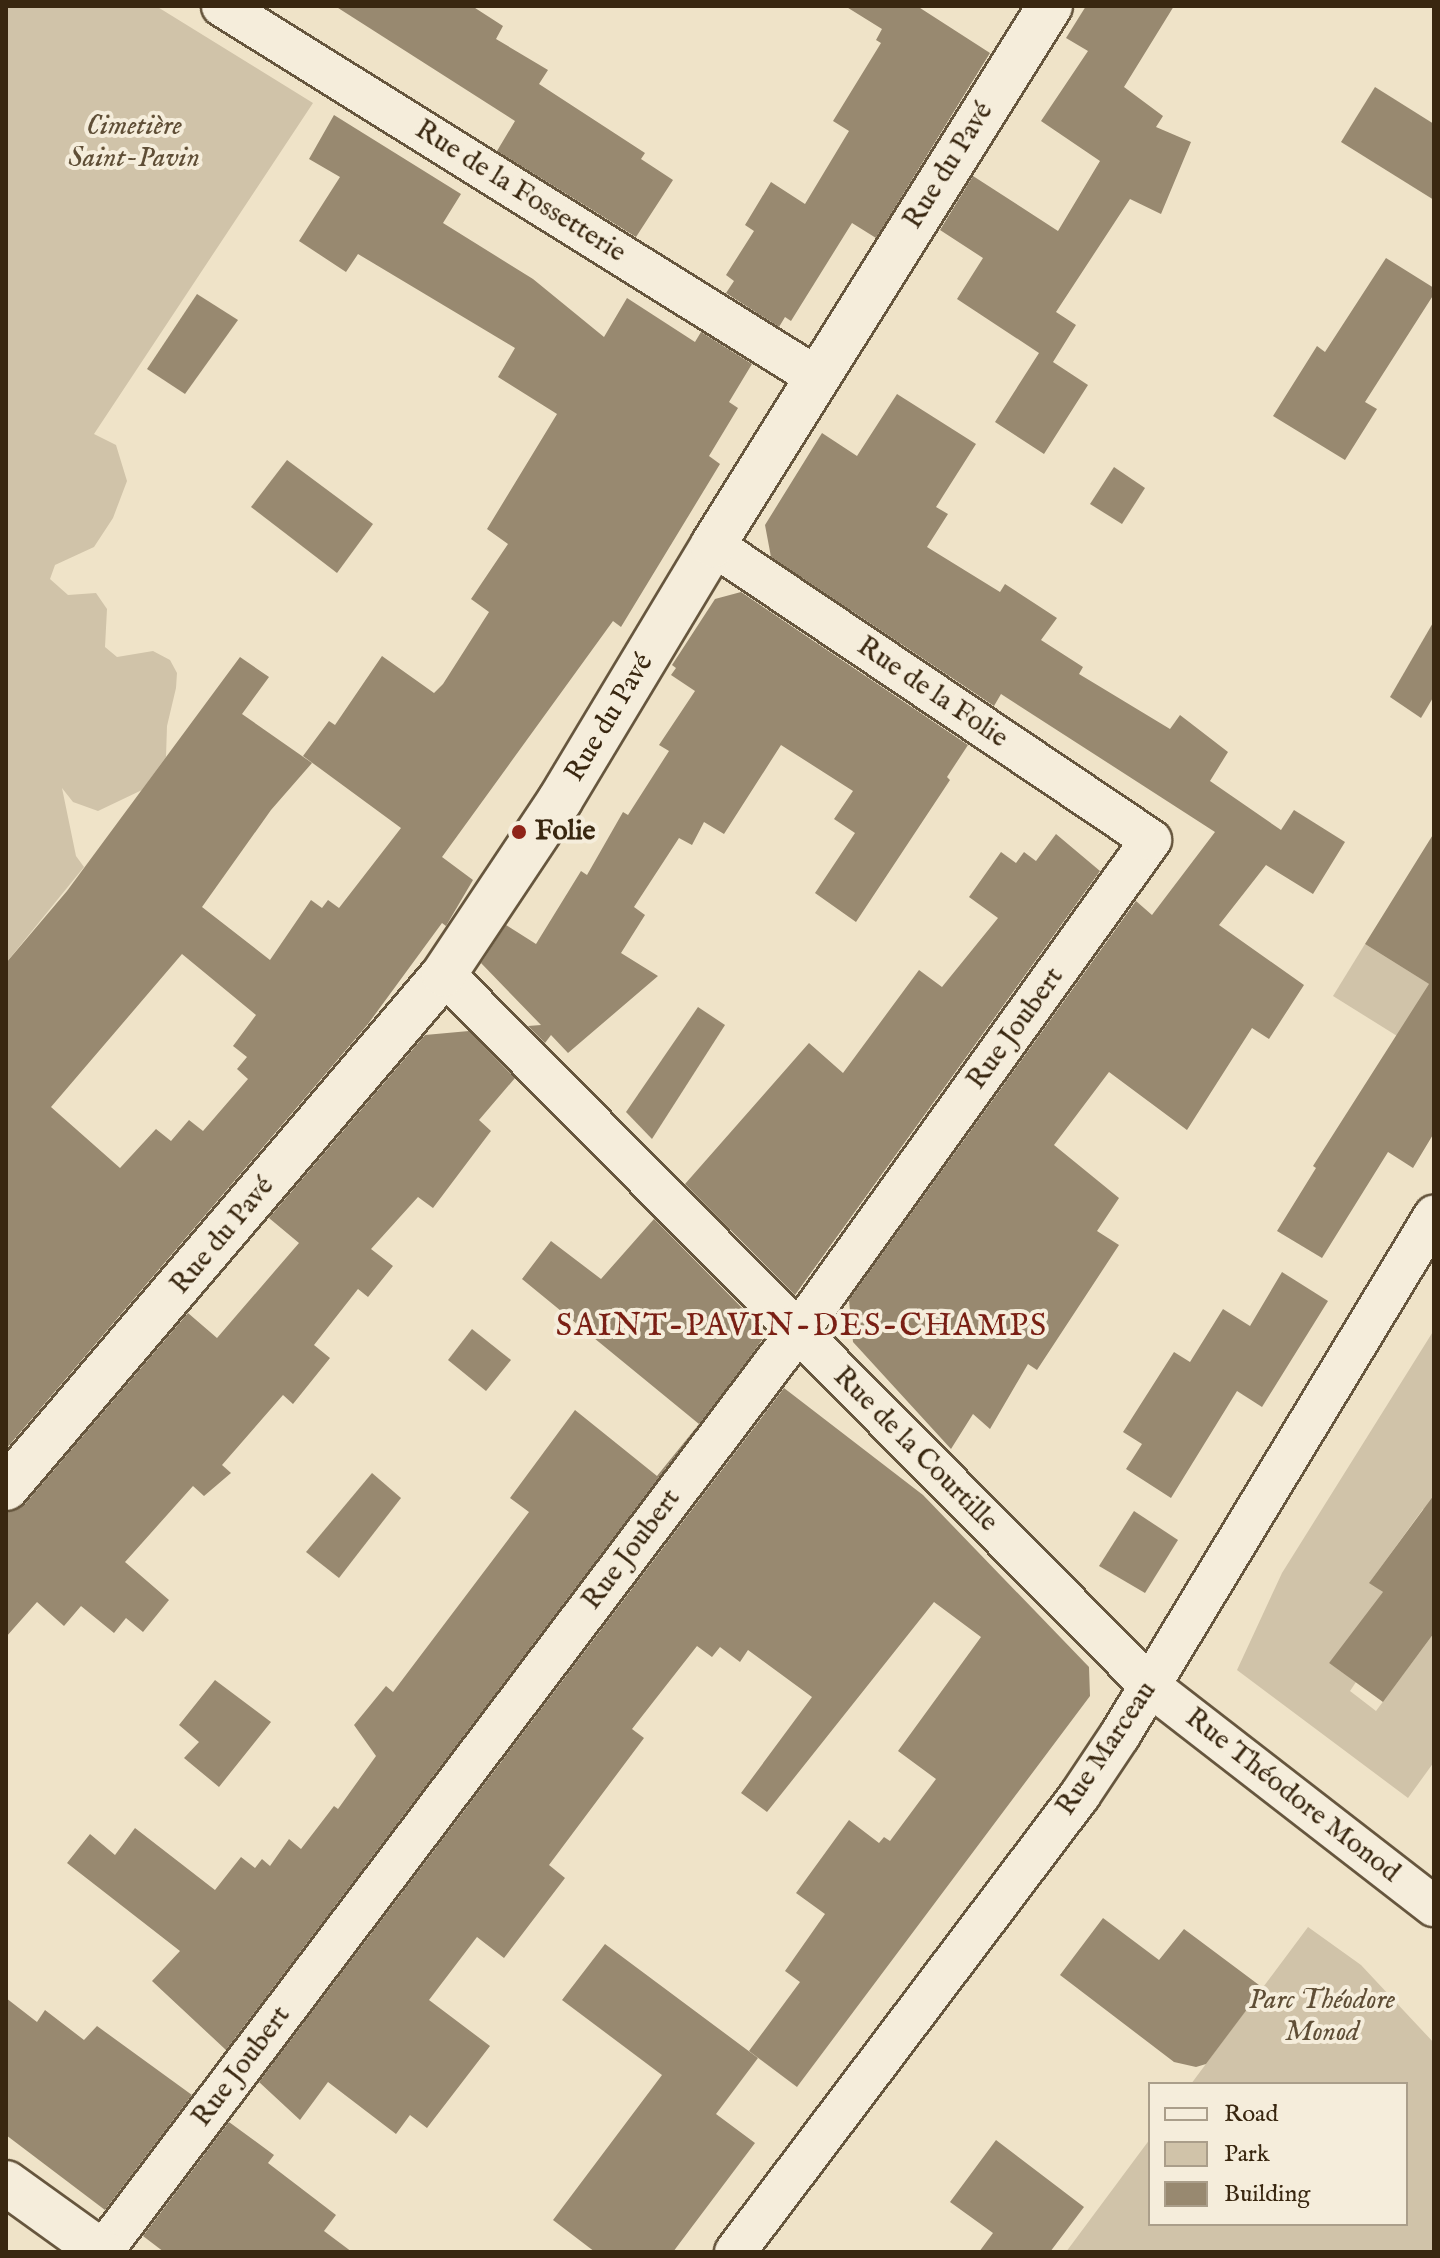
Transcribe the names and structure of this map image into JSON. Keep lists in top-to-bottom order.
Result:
{
  "streets": {
    "street": [
      "Rue du Pavé",
      "Rue de la Fossetterie",
      "Rue de la Folie",
      "Rue Joubert",
      "Rue de la Courtille",
      "Rue Marceau",
      "Rue Théodore Monod"
    ]
  },
  "crossings": [
    ["Rue du Pavé", "Rue de la Fossetterie"],
    ["Rue du Pavé", "Rue de la Folie"],
    ["Rue du Pavé", "Rue de la Courtille"],
    ["Rue de la Folie", "Rue Joubert"],
    ["Rue Joubert", "Rue de la Courtille"],
    ["Rue de la Courtille", "Rue Marceau"],
    ["Rue de la Courtille", "Rue Théodore Monod"],
    ["Rue Marceau", "Rue Théodore Monod"]
  ],
  "districts": ["SAINT-PAVIN-DES-CHAMPS"],
  "parks": ["Cimetière Saint-Pavin", "Parc Théodore Monod"],
  "places": ["Folie"],
  "legend": ["Road", "Park", "Building"]
}
